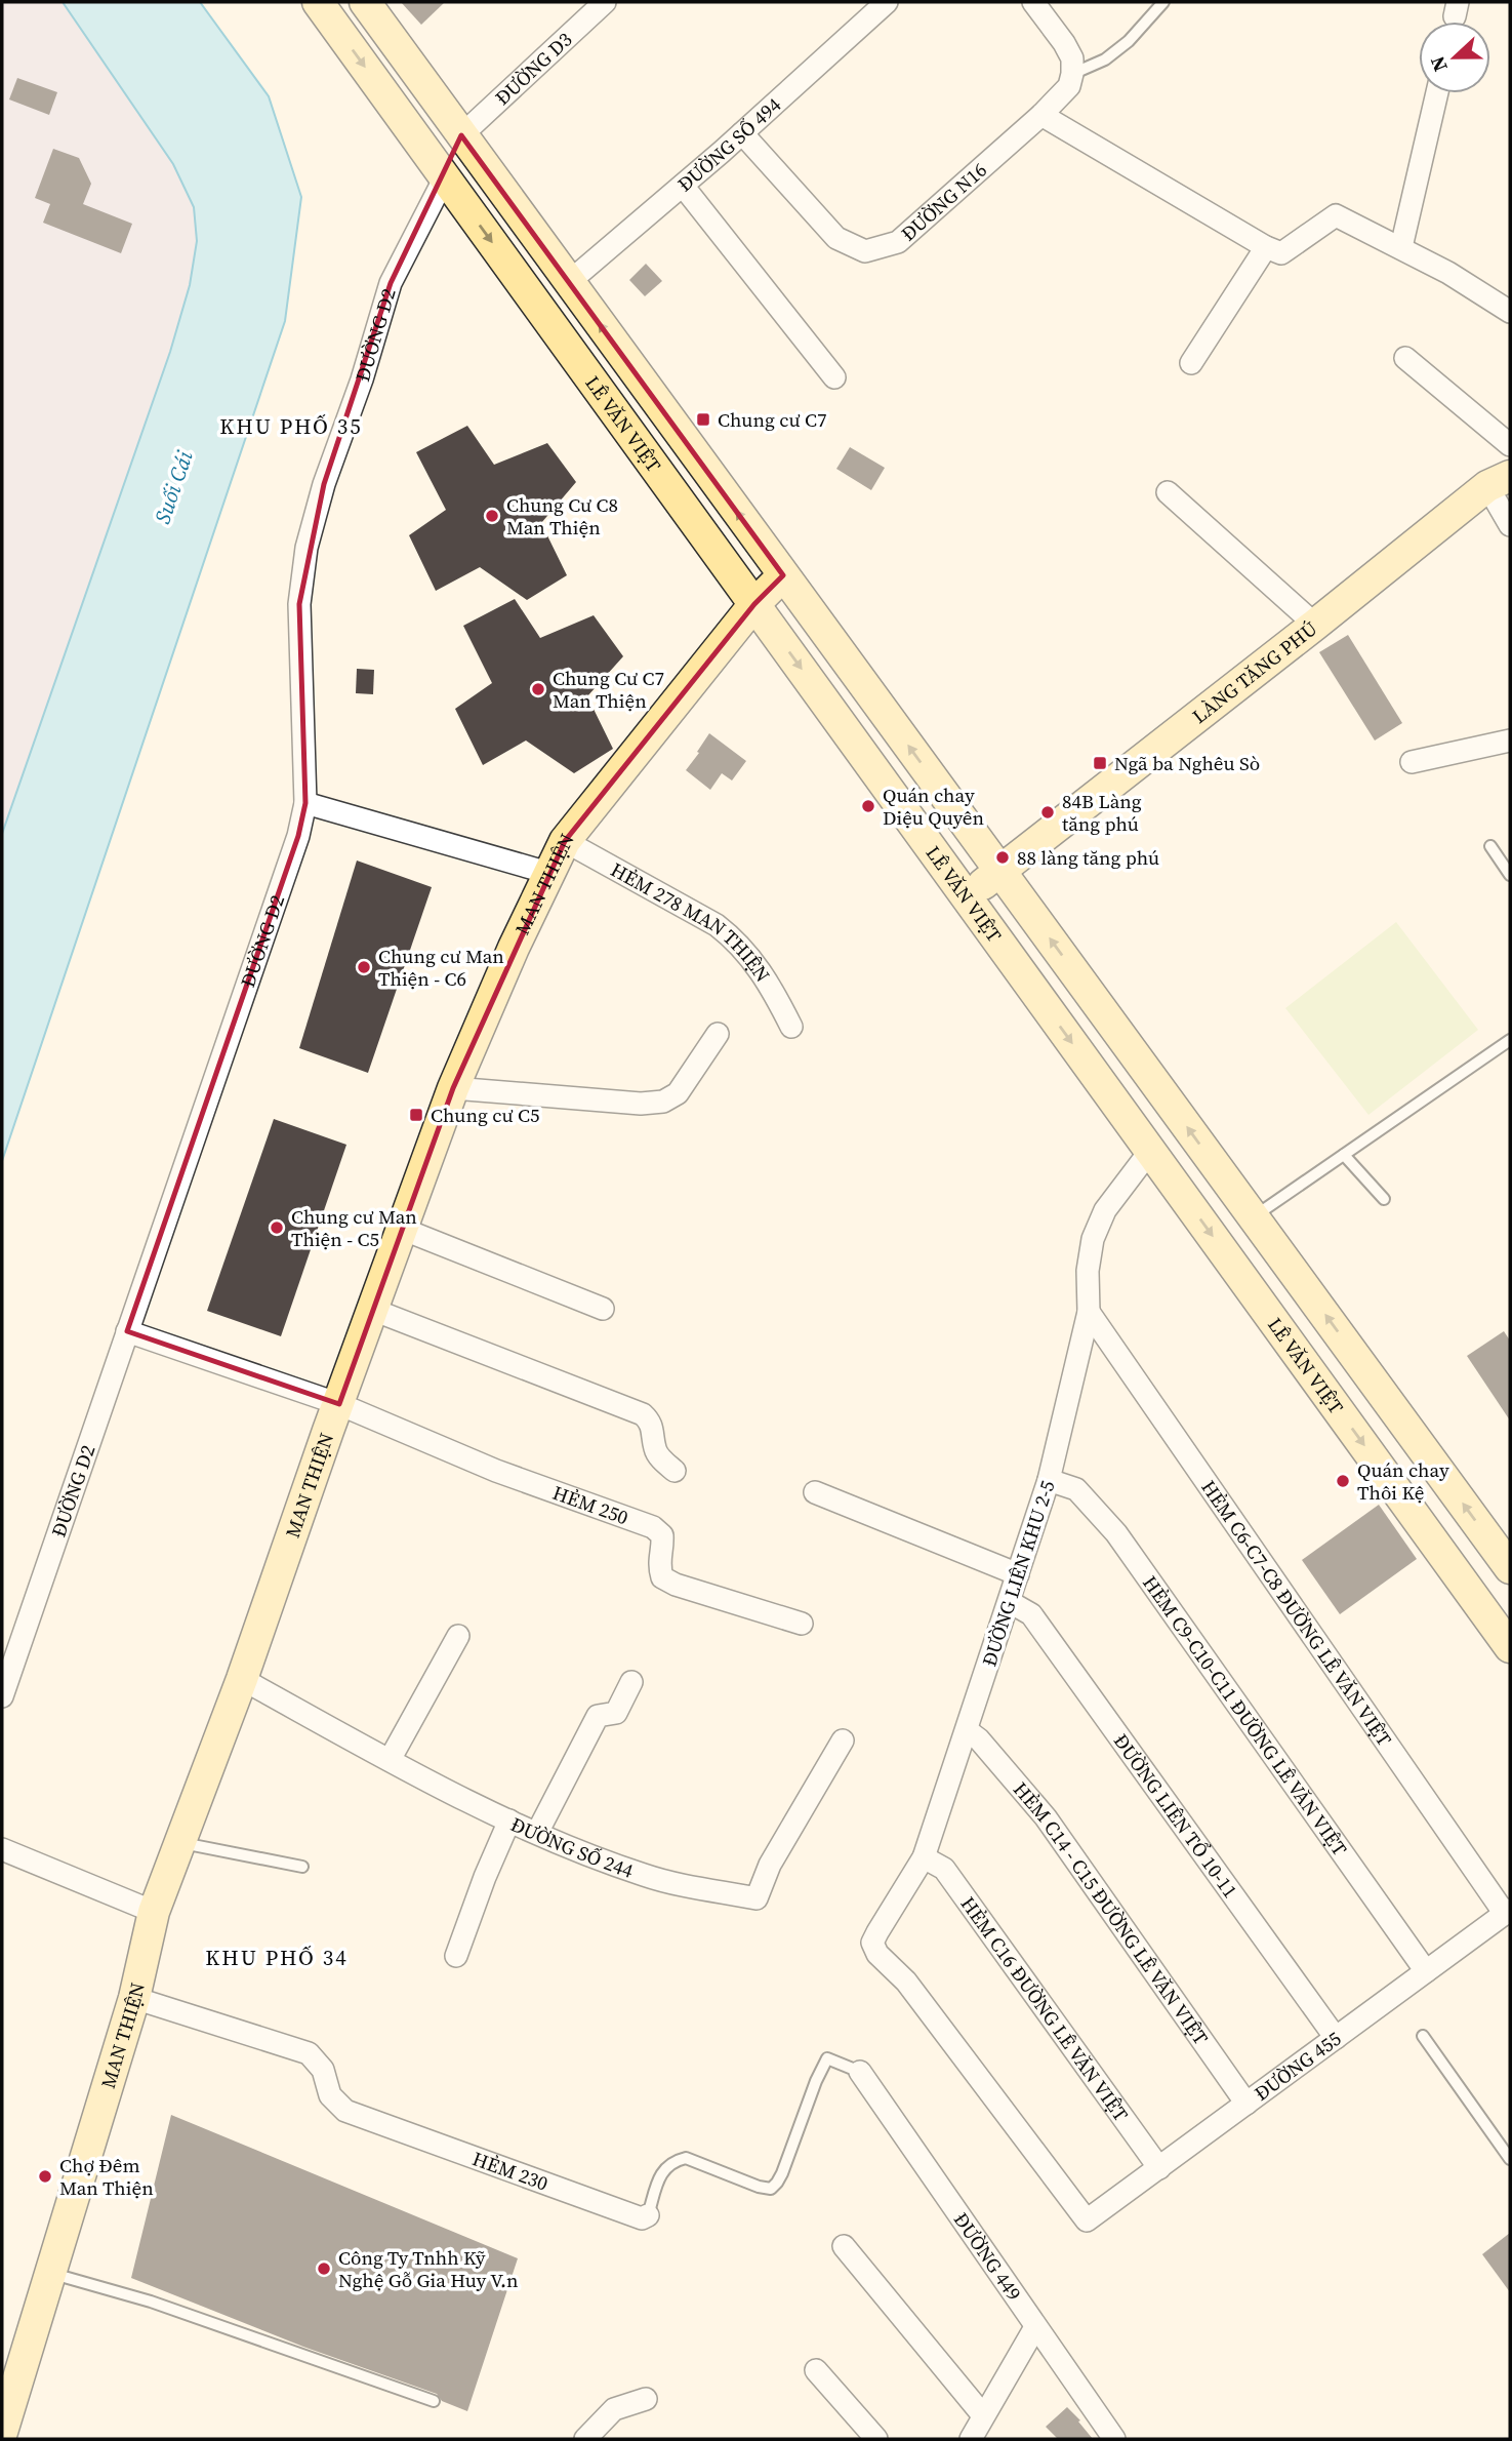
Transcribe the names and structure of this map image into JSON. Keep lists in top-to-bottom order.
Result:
{
  "streets": {
    "main road": ["LÊ VĂN VIỆT", "LÀNG TĂNG PHÚ", "MAN THIỆN"],
    "street": [
      "ĐƯỜNG D3",
      "ĐƯỜNG SỐ 494",
      "ĐƯỜNG N16",
      "ĐƯỜNG D2",
      "HẺM 278 MAN THIỆN",
      "HẺM 250",
      "ĐƯỜNG LIÊN KHU 2-5",
      "HẺM C6-C7-C8 ĐƯỜNG LÊ VĂN VIỆT",
      "HẺM C9-C10-C11 ĐƯỜNG LÊ VĂN VIỆT",
      "ĐƯỜNG LIÊN TỔ 10-11",
      "ĐƯỜNG SỐ 244",
      "HẺM C14 - C15 ĐƯỜNG LÊ VĂN VIỆT",
      "HẺM C16 ĐƯỜNG LÊ VĂN VIỆT",
      "ĐƯỜNG 455",
      "HẺM 230",
      "ĐƯỜNG 449"
    ]
  },
  "crossings": [
    ["ĐƯỜNG D3", "LÊ VĂN VIỆT"],
    ["ĐƯỜNG SỐ 494", "ĐƯỜNG N16"],
    ["ĐƯỜNG SỐ 494", "LÊ VĂN VIỆT"],
    ["ĐƯỜNG D2", "LÊ VĂN VIỆT"],
    ["LÊ VĂN VIỆT", "LÀNG TĂNG PHÚ"],
    ["LÊ VĂN VIỆT", "MAN THIỆN"],
    ["LÊ VĂN VIỆT", "ĐƯỜNG LIÊN KHU 2-5"],
    ["MAN THIỆN", "HẺM 278 MAN THIỆN"],
    ["MAN THIỆN", "HẺM 250"],
    ["MAN THIỆN", "ĐƯỜNG SỐ 244"],
    ["MAN THIỆN", "HẺM 230"],
    ["ĐƯỜNG LIÊN KHU 2-5", "HẺM C6-C7-C8 ĐƯỜNG LÊ VĂN VIỆT"],
    ["ĐƯỜNG LIÊN KHU 2-5", "HẺM C9-C10-C11 ĐƯỜNG LÊ VĂN VIỆT"],
    ["ĐƯỜNG LIÊN KHU 2-5", "ĐƯỜNG LIÊN TỔ 10-11"],
    ["ĐƯỜNG LIÊN KHU 2-5", "HẺM C14 - C15 ĐƯỜNG LÊ VĂN VIỆT"],
    ["ĐƯỜNG LIÊN KHU 2-5", "HẺM C16 ĐƯỜNG LÊ VĂN VIỆT"],
    ["ĐƯỜNG LIÊN KHU 2-5", "ĐƯỜNG 455"],
    ["HẺM C6-C7-C8 ĐƯỜNG LÊ VĂN VIỆT", "ĐƯỜNG 455"],
    ["HẺM C9-C10-C11 ĐƯỜNG LÊ VĂN VIỆT", "ĐƯỜNG 455"],
    ["ĐƯỜNG LIÊN TỔ 10-11", "ĐƯỜNG 455"],
    ["HẺM C14 - C15 ĐƯỜNG LÊ VĂN VIỆT", "ĐƯỜNG 455"],
    ["HẺM C16 ĐƯỜNG LÊ VĂN VIỆT", "ĐƯỜNG 455"],
    ["HẺM 230", "ĐƯỜNG 449"]
  ],
  "districts": ["KHU PHỐ 35", "KHU PHỐ 34"],
  "water": ["Suối Cái"],
  "places": {
    "transit": ["Chung cư C7", "Ngã ba Nghêu Sò", "Chung cư C5"],
    "other": [
      "Chung Cư C8 Man Thiện",
      "Chung Cư C7 Man Thiện",
      "Quán chay Diệu Quyên",
      "84B Làng tăng phú",
      "88 làng tăng phú",
      "Chung cư Man Thiện - C6",
      "Chung cư Man Thiện - C5",
      "Quán chay Thôi Kệ",
      "Chợ Đêm Man Thiện",
      "Công Ty Tnhh Kỹ Nghệ Gỗ Gia Huy V.n"
    ]
  },
  "north": "left"
}
